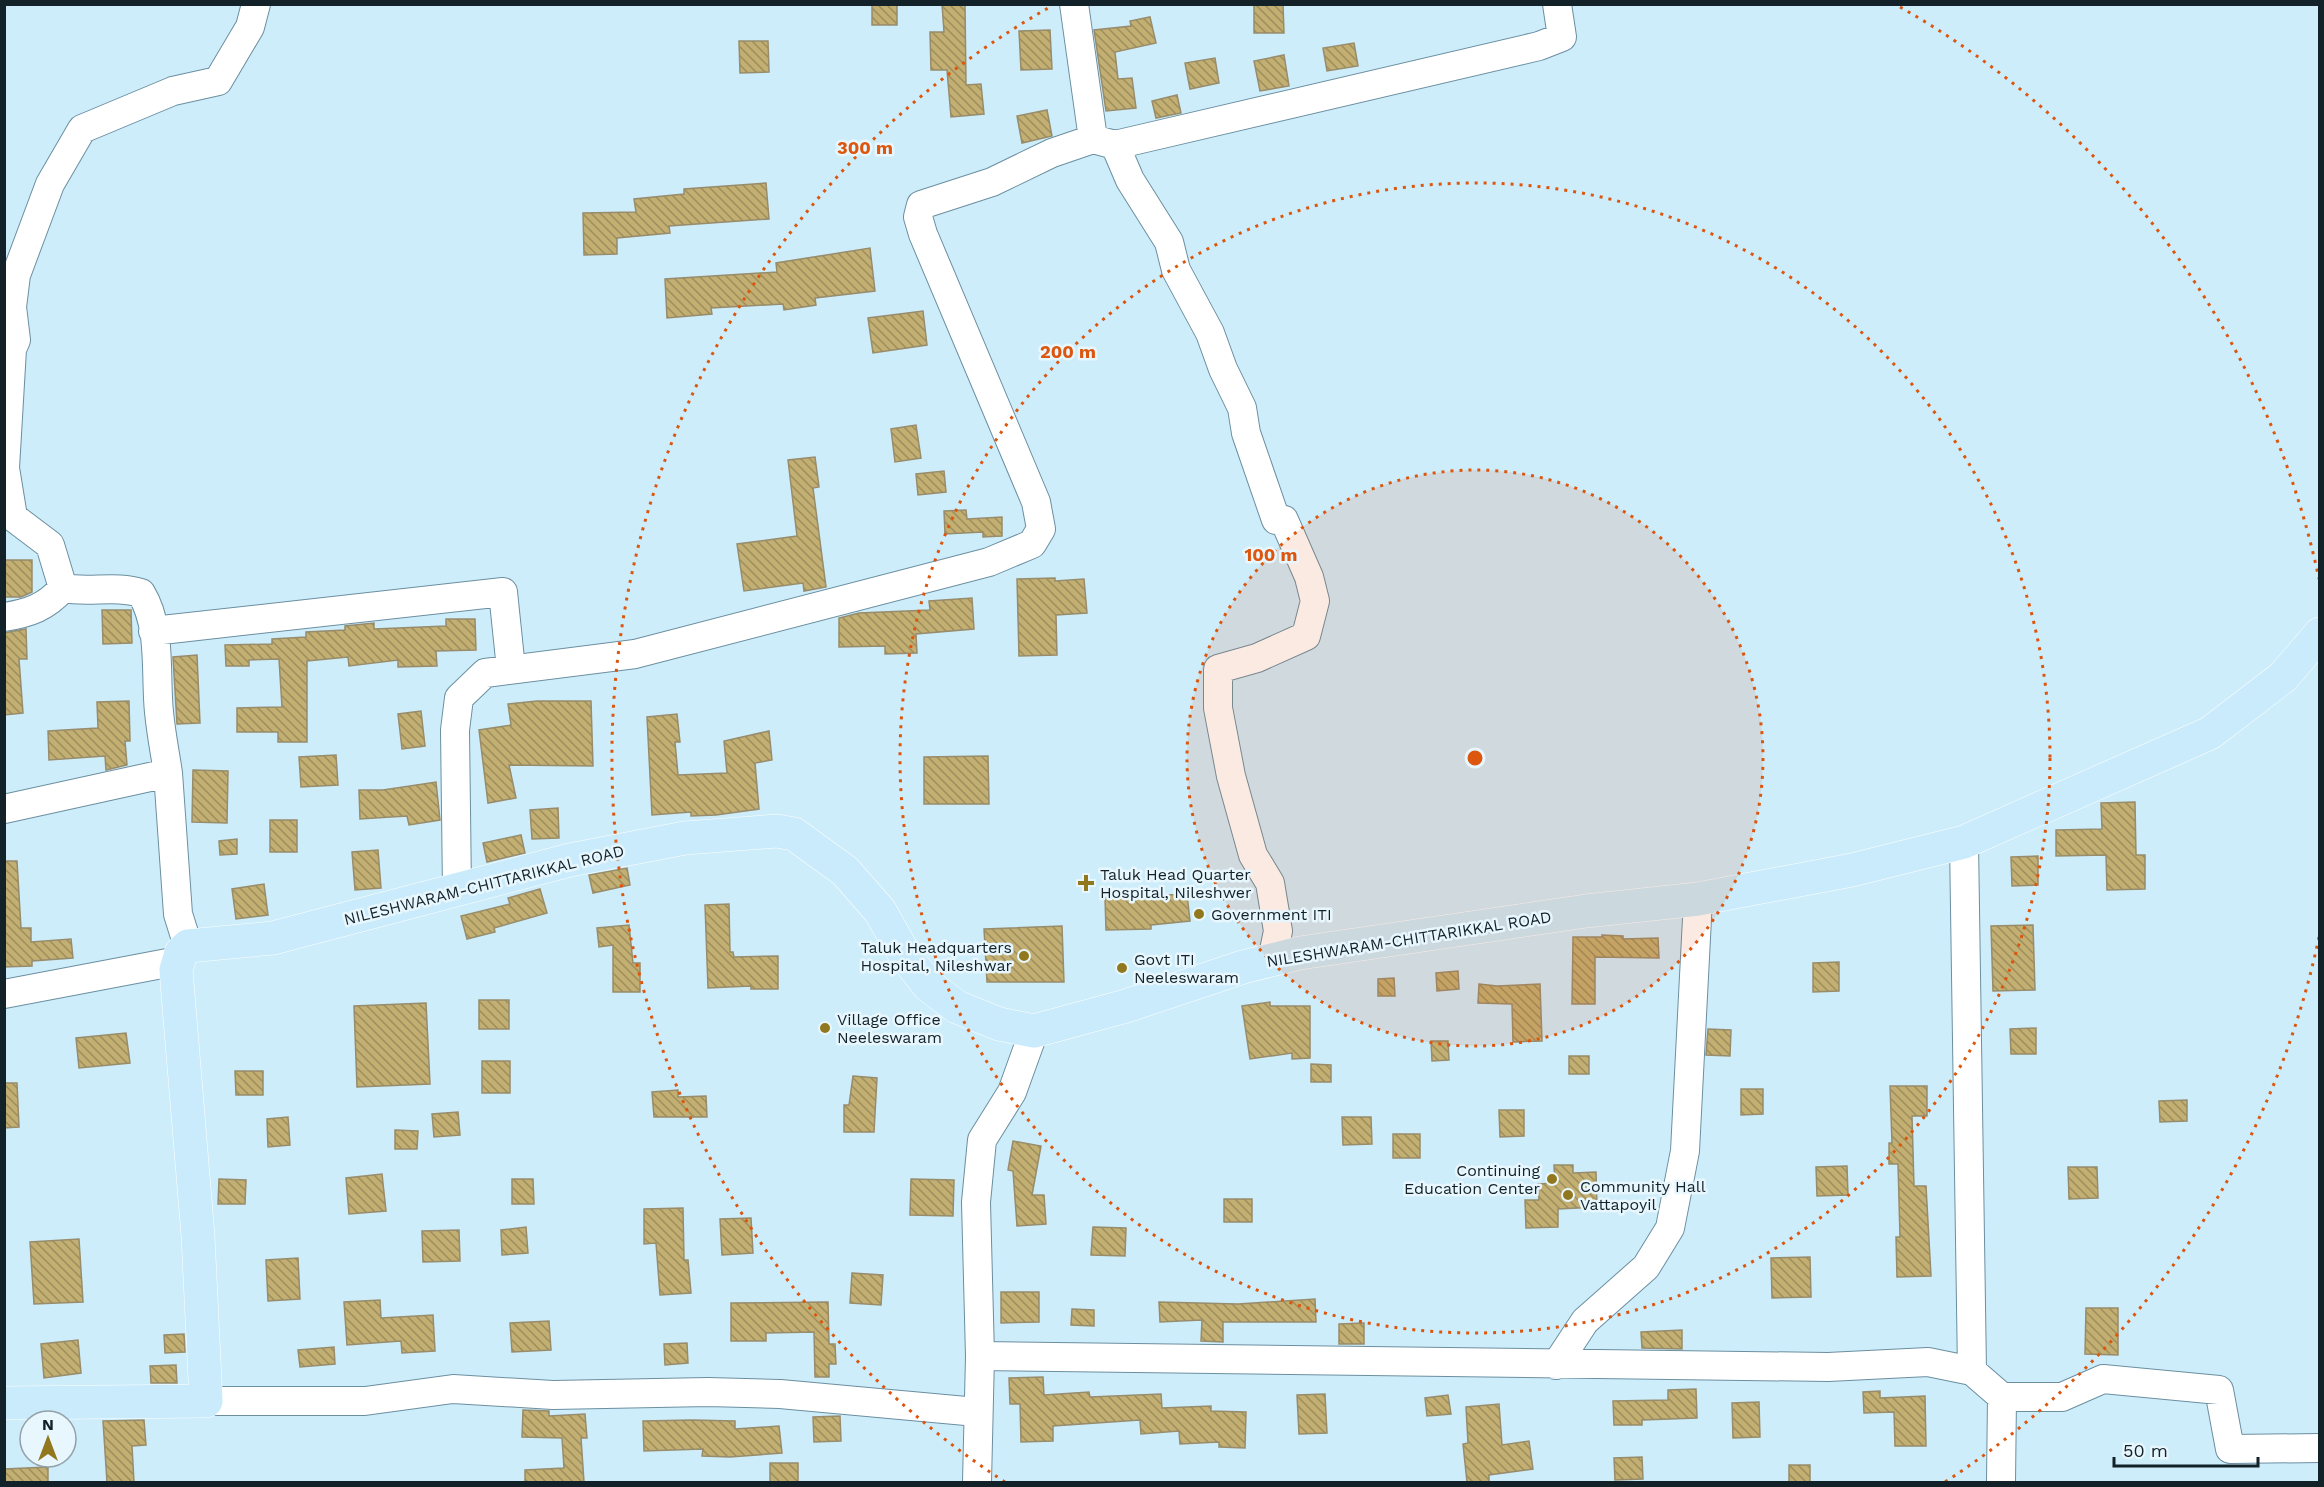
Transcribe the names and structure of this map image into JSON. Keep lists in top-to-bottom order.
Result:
{
  "streets": {
    "main road": ["NILESHWARAM-CHITTARIKKAL ROAD"]
  },
  "places": {
    "health": ["Taluk Head Quarter Hospital, Nileshwer"],
    "other": [
      "Government ITI",
      "Taluk Headquarters Hospital, Nileshwar",
      "Govt ITI Neeleswaram",
      "Village Office Neeleswaram",
      "Continuing Education Center",
      "Community Hall Vattapoyil"
    ]
  },
  "scale_bar": "50 m",
  "north": "top",
  "rings": ["300 m", "200 m", "100 m"]
}
